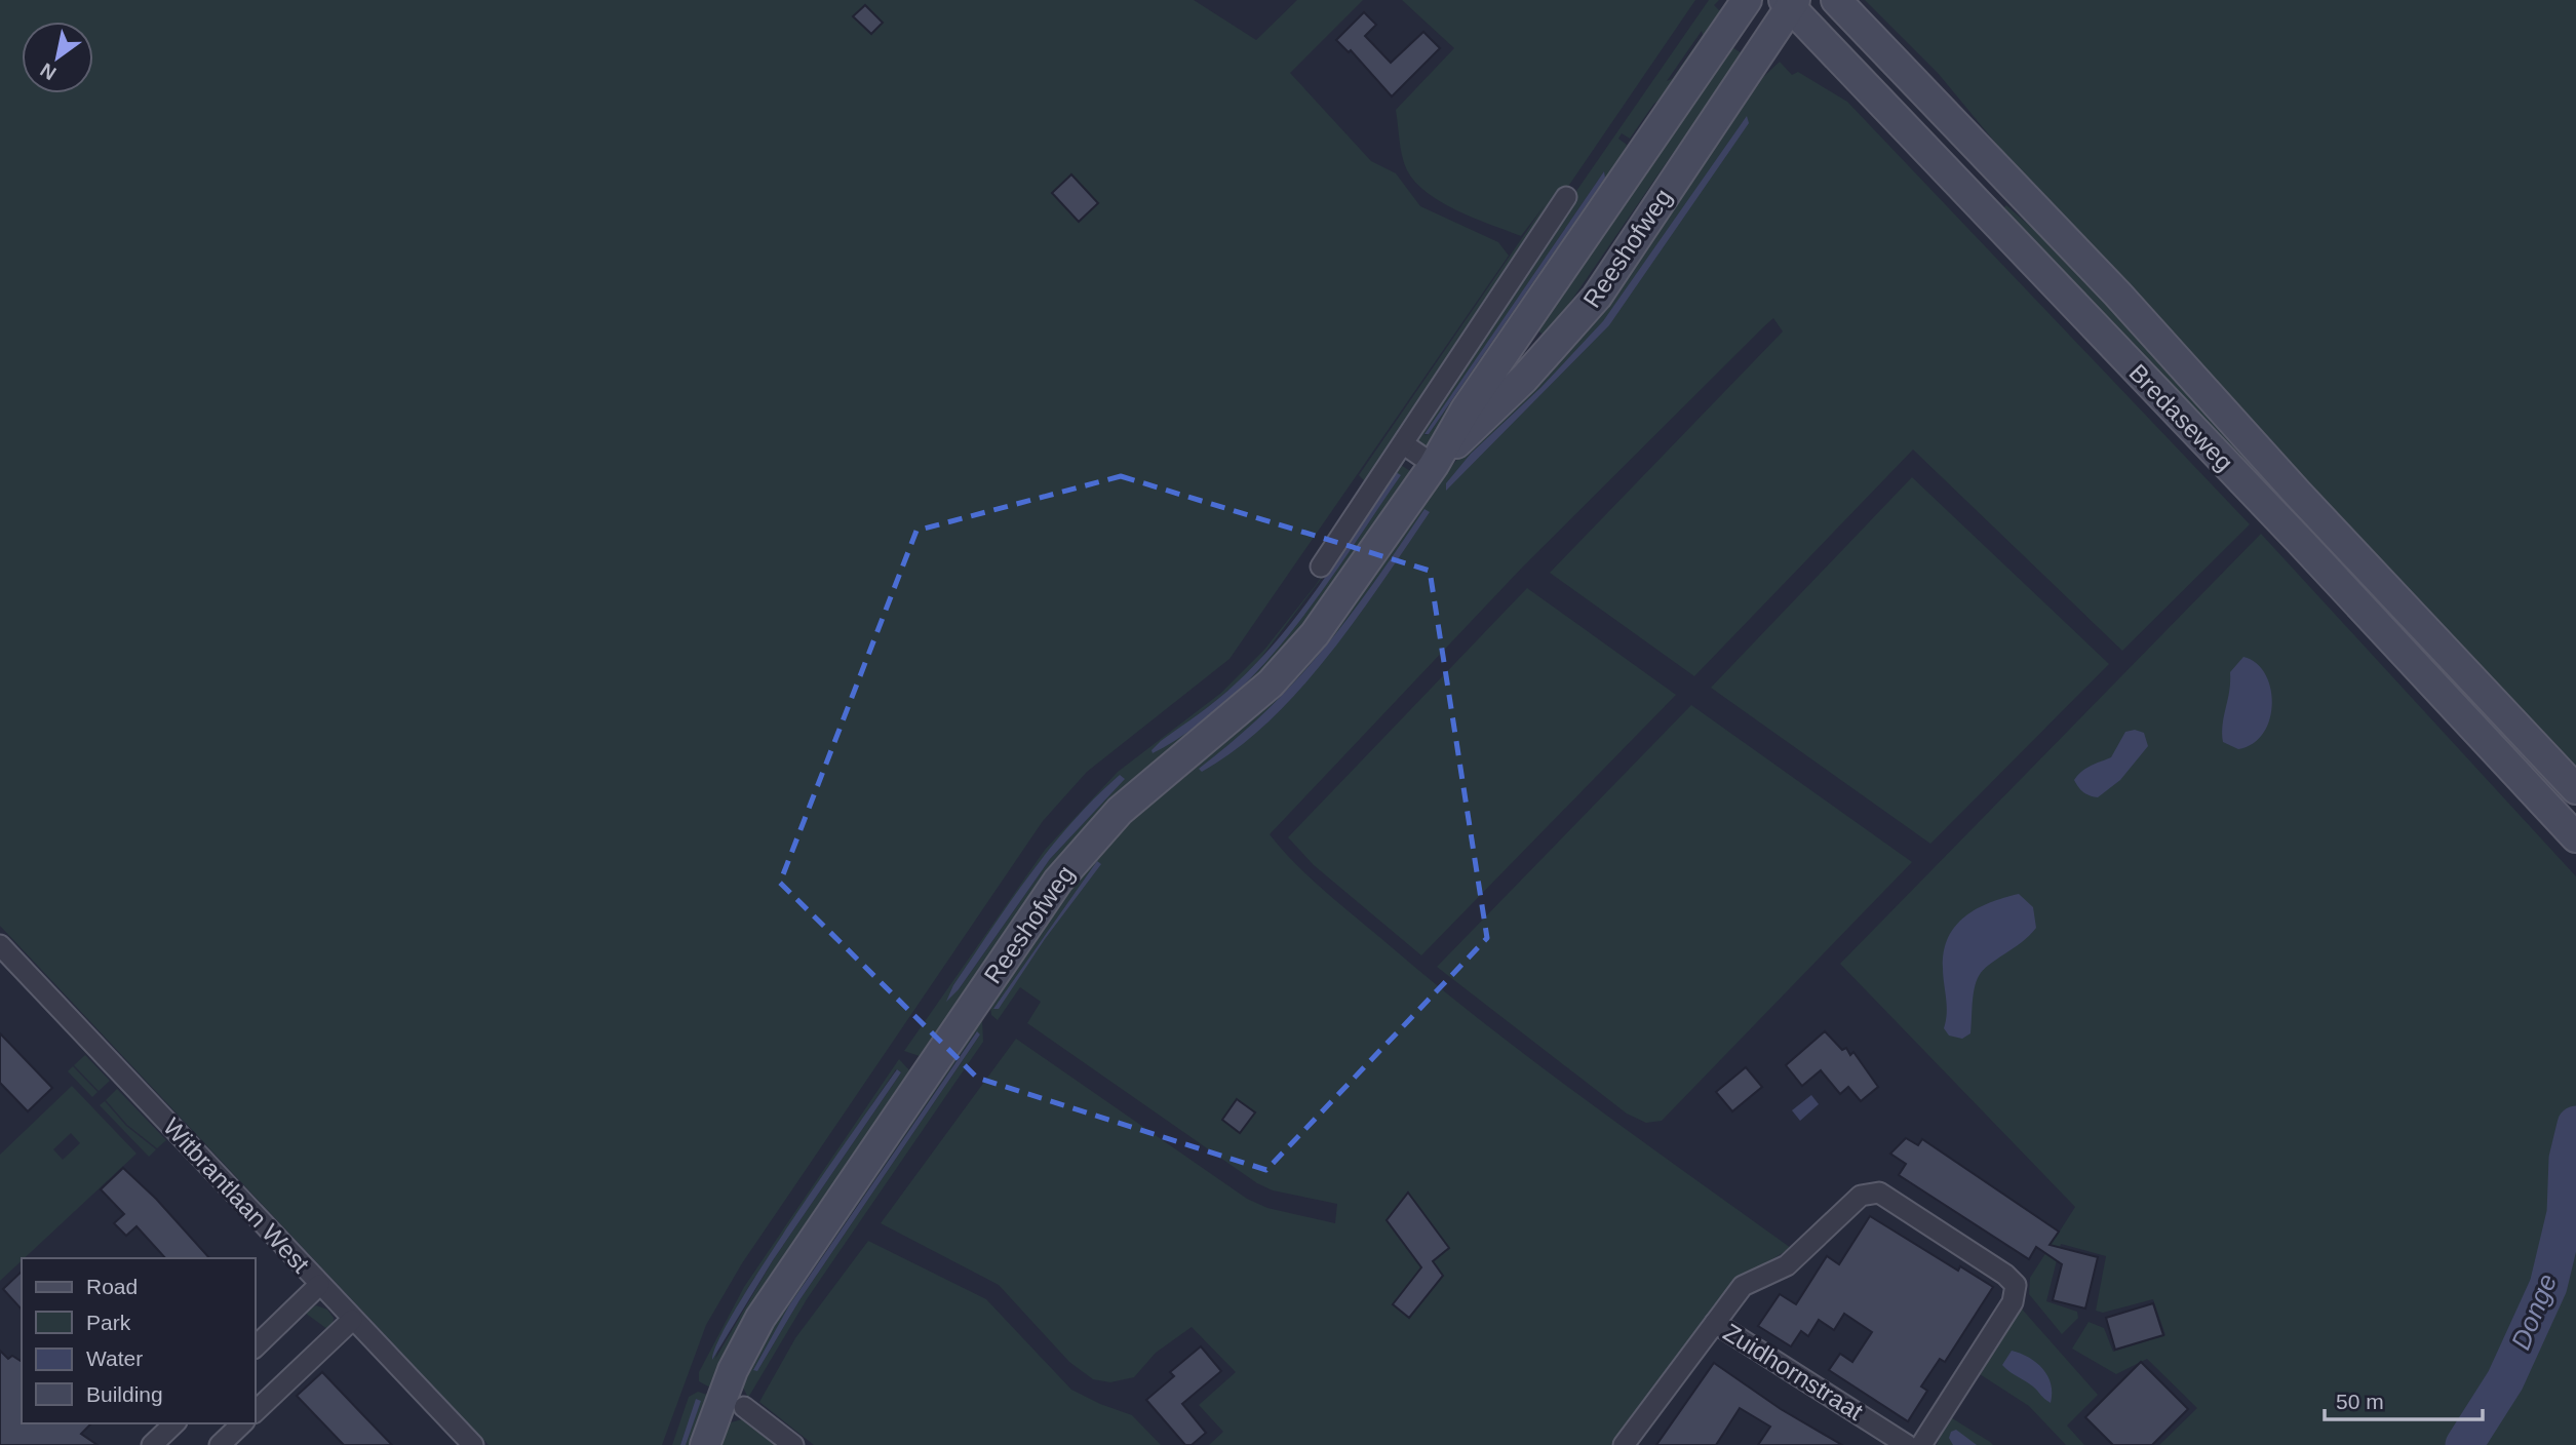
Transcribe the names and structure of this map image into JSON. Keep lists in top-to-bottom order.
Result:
{
  "streets": {
    "street": [
      "Reeshofweg",
      "Bredaseweg",
      "Witbrantlaan West",
      "Zuidhornstraat"
    ]
  },
  "crossings": [
    ["Reeshofweg", "Bredaseweg"]
  ],
  "water": ["Donge"],
  "legend": [
    "Road",
    "Park",
    "Water",
    "Building"
  ],
  "scale_bar": "50 m",
  "north": "bottom left"
}
